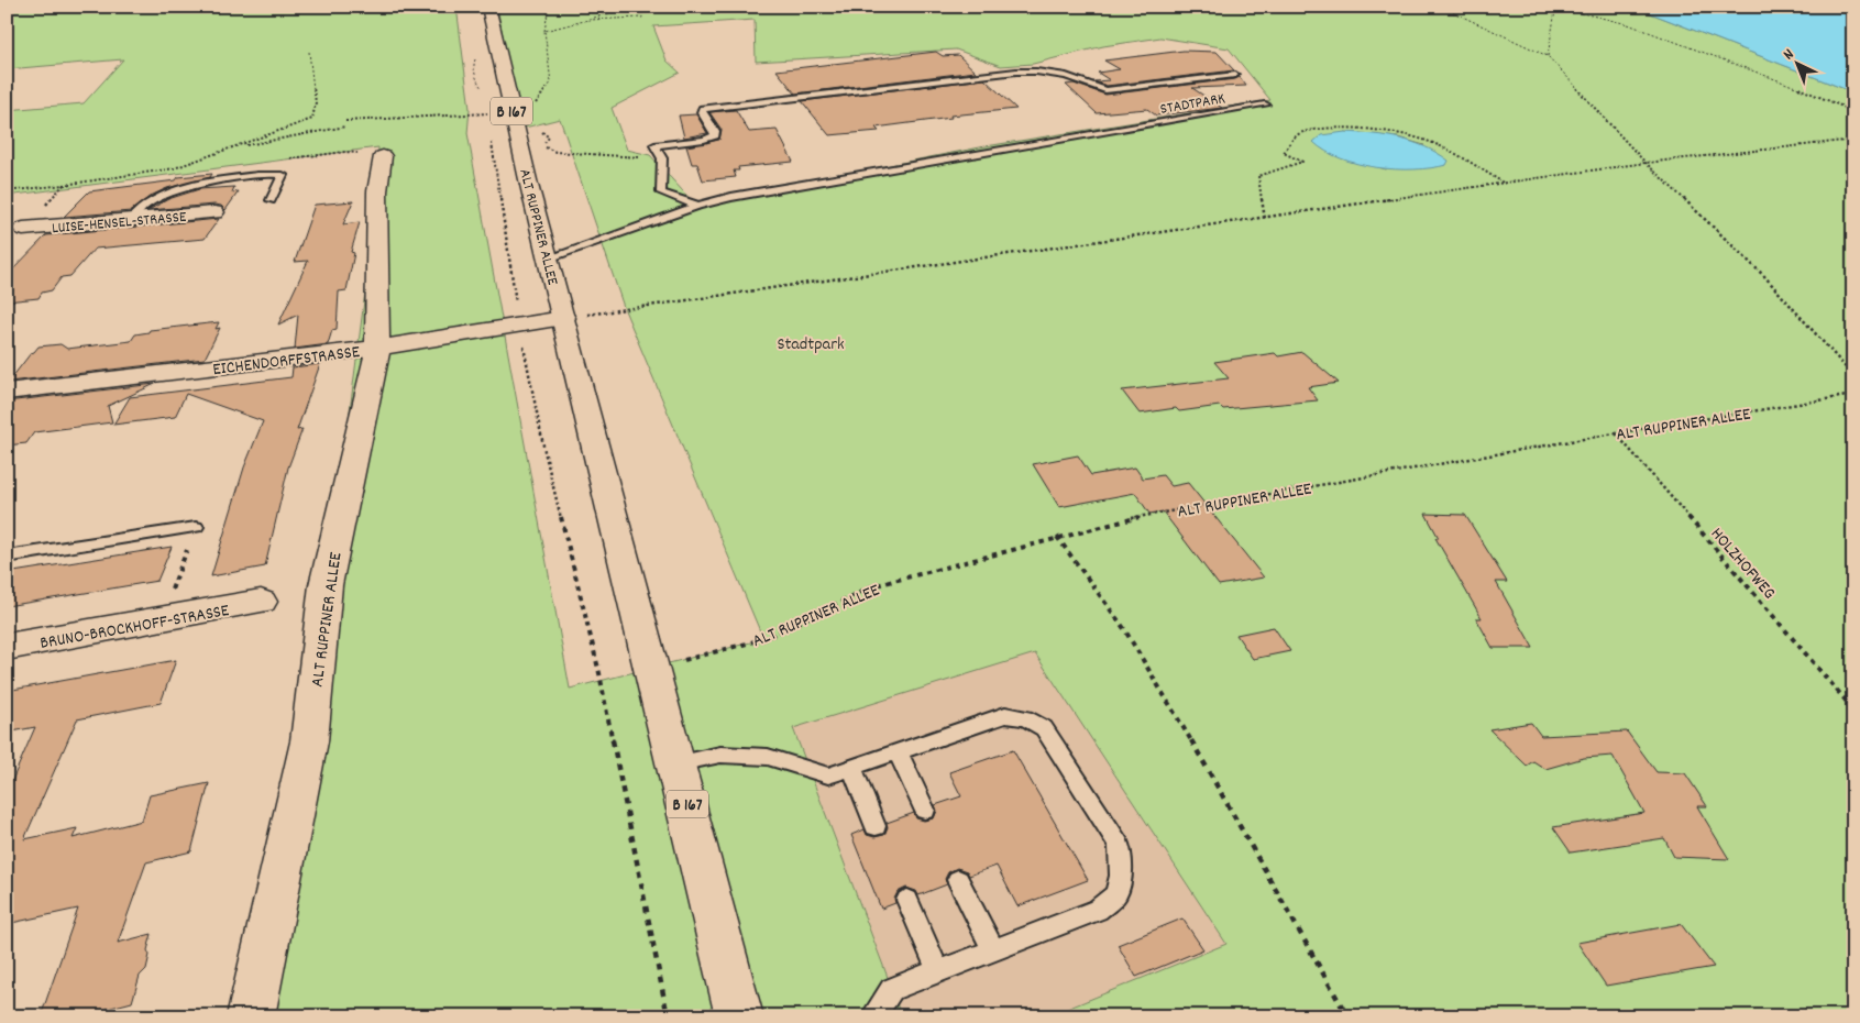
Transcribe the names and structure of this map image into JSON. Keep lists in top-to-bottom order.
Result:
{
  "streets": {
    "street": [
      "B 167",
      "LUISE-HENSEL-STRASSE",
      "ALT RUPPINER ALLEE",
      "EICHENDORFFSTRASSE",
      "BRUNO-BROCKHOFF-STRASSE"
    ],
    "lane": ["STADTPARK"],
    "path": ["HOLZHOFWEG"]
  },
  "crossings": [
    ["STADTPARK", "ALT RUPPINER ALLEE"],
    ["ALT RUPPINER ALLEE", "EICHENDORFFSTRASSE"],
    ["ALT RUPPINER ALLEE", "HOLZHOFWEG"]
  ],
  "parks": ["Stadtpark"],
  "north": "top left"
}
